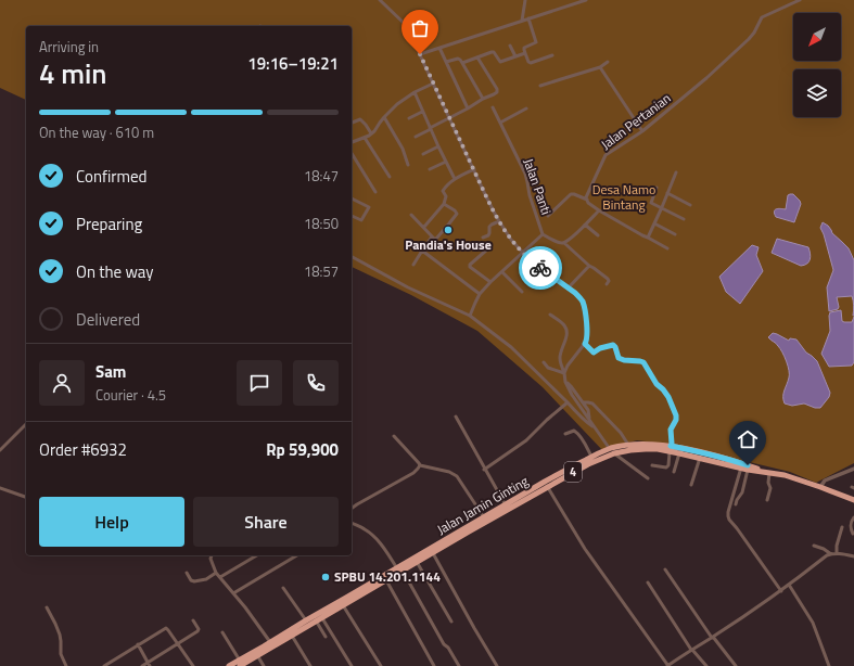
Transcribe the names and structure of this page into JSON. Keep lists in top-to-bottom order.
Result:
{
  "streets": {
    "highway": ["4", "Jalan Jamin Ginting"],
    "street": ["Jalan Pertanian", "Jalan Panti"]
  },
  "parks": ["Desa Namo Bintang"],
  "places": ["Pandia's House", "SPBU 14.201.1144"],
  "north": "bottom left",
  "page": {
    "heading": ["4 min", "Arriving in", "19:16–19:21"],
    "panel": [
      "Sam",
      "Courier · 4.5",
      "Order #6932",
      "Rp 59,900"
    ],
    "bar": "On the way · 610 m",
    "list": [
      ["Confirmed", "18:47"],
      ["Preparing", "18:50"],
      ["On the way", "18:57"],
      "Delivered"
    ],
    "buttons": ["Help", "Share"]
  }
}
